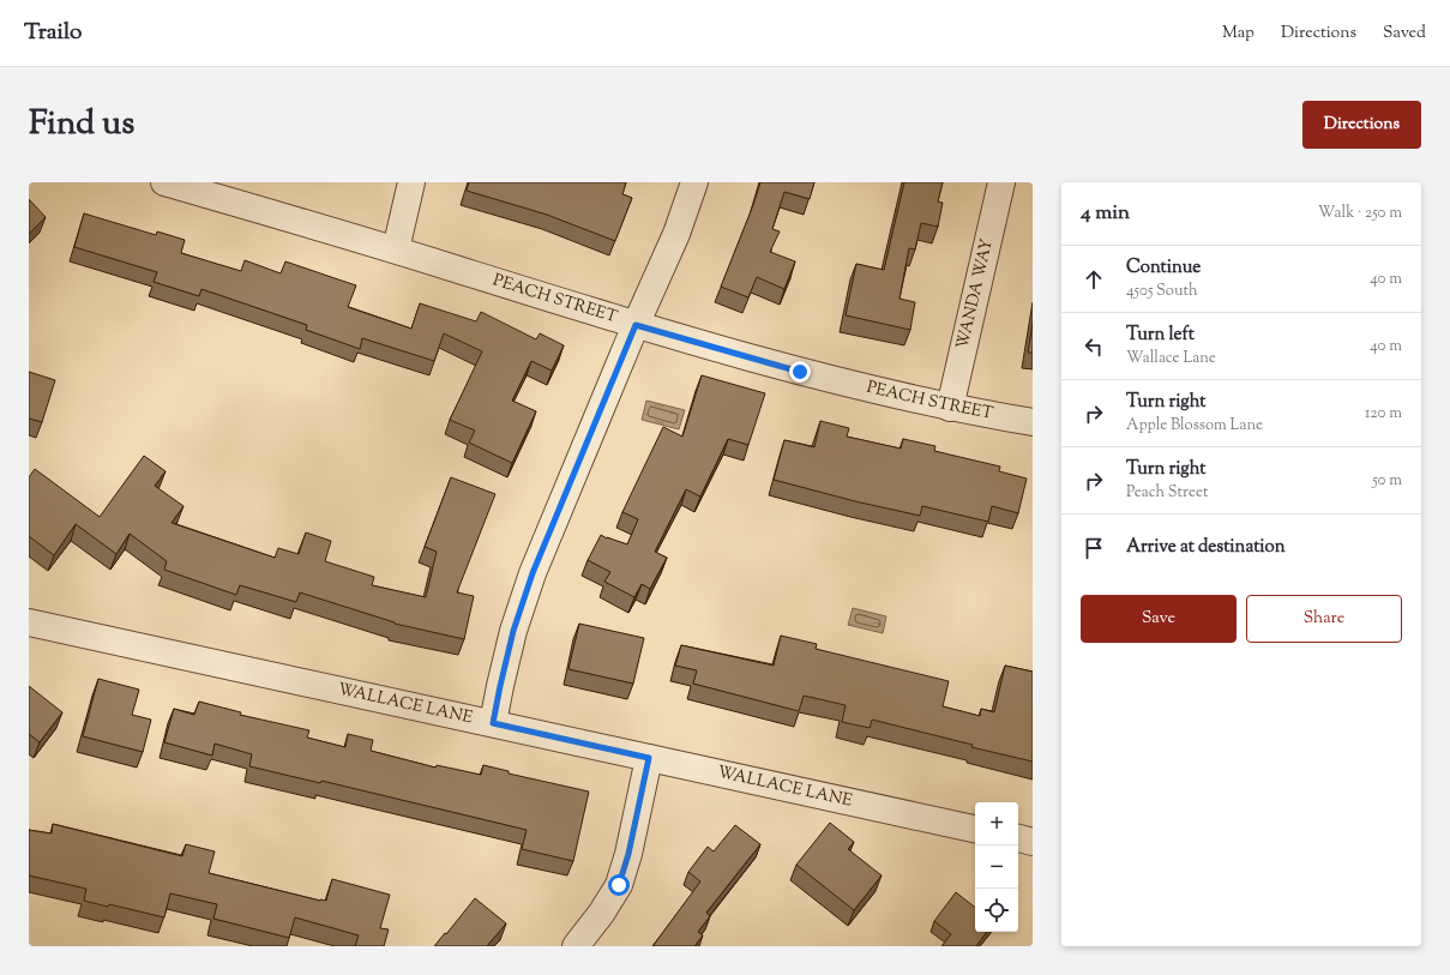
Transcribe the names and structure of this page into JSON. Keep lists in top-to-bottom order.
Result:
{
  "streets": {
    "street": ["WANDA WAY", "PEACH STREET", "WALLACE LANE"]
  },
  "crossings": [
    ["WANDA WAY", "PEACH STREET"]
  ],
  "page": {
    "header": "Trailo",
    "nav": ["Map", "Directions", "Saved"],
    "title": "Find us",
    "buttons": [
      "Directions",
      ["Save", "Share"]
    ],
    "heading": ["4 min", "Walk · 250 m"],
    "list": [
      ["Continue", "4505 South", "40 m"],
      ["Turn left", "Wallace Lane", "40 m"],
      ["Turn right", "Apple Blossom Lane", "120 m"],
      ["Turn right", "Peach Street", "50 m"],
      "Arrive at destination"
    ],
    "map_buttons": ["+", "−"]
  }
}
